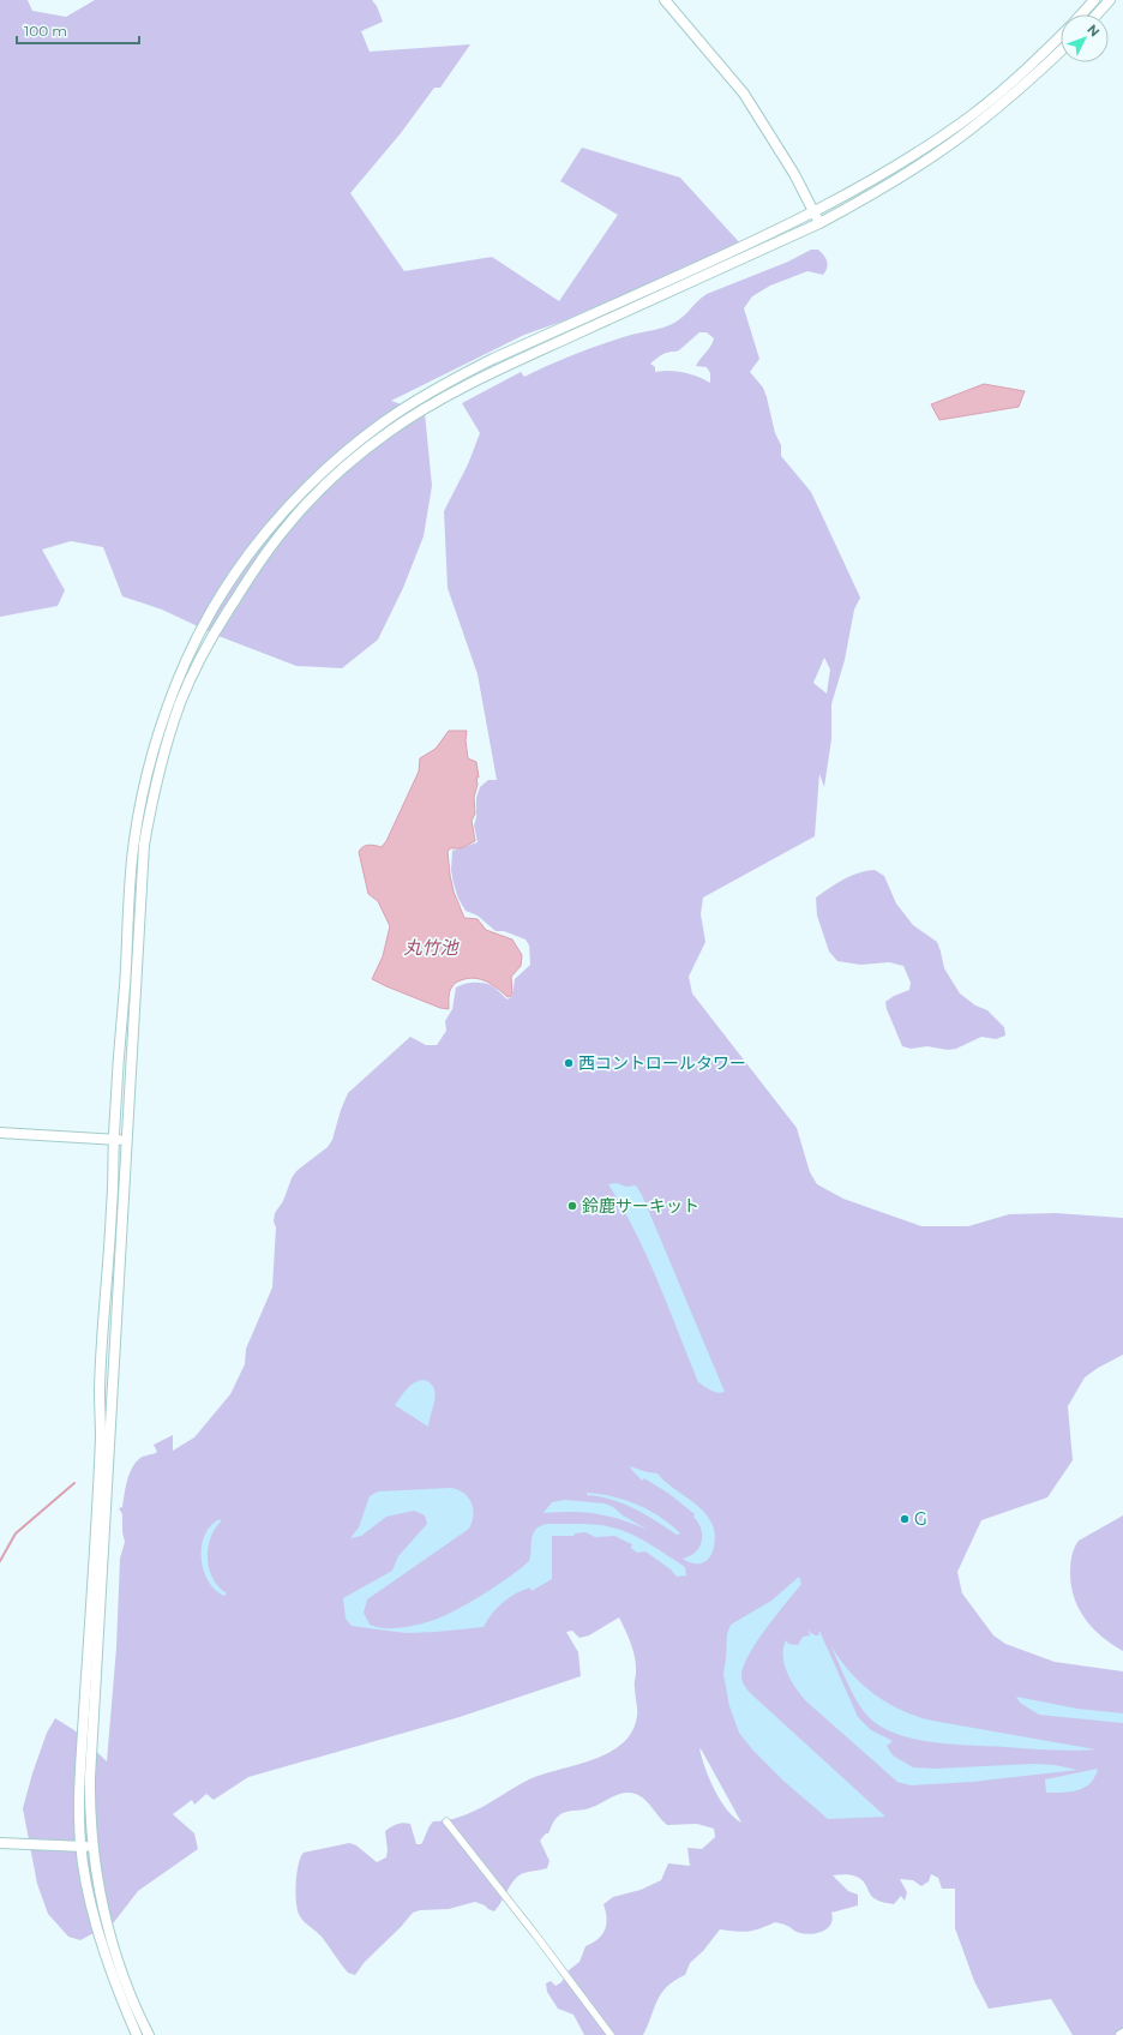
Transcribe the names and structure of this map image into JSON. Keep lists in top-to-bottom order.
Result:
{
  "water": ["丸竹池"],
  "places": ["西コントロールタワー", "鈴鹿サーキット", "G"],
  "scale_bar": "100 m",
  "north": "top right"
}
